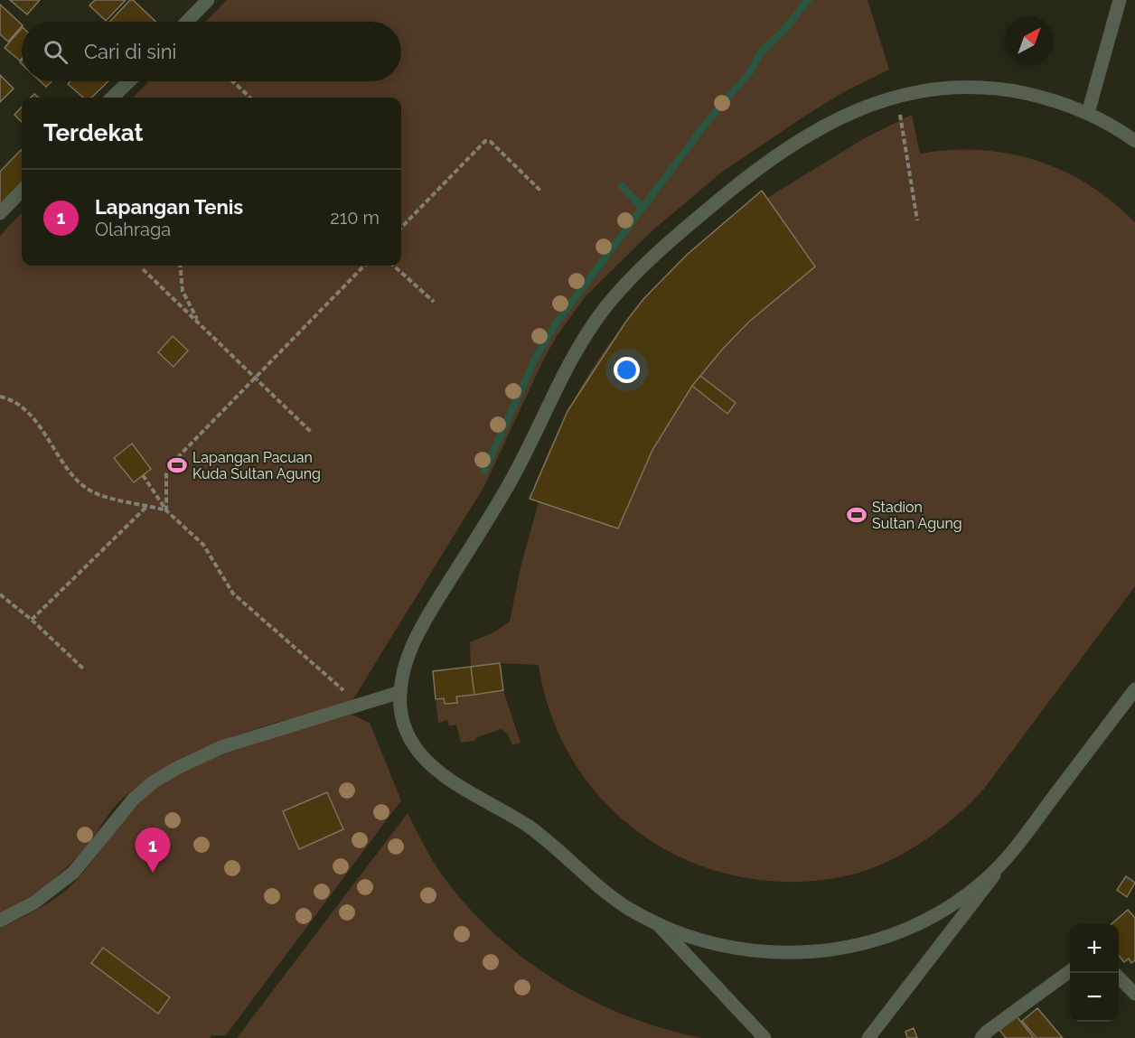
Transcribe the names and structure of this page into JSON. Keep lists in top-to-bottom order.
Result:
{
  "places": {
    "sports": ["Lapangan Pacuan Kuda Sultan Agung", "Stadion Sultan Agung"]
  },
  "north": "top right",
  "page": {
    "search": "Cari di sini",
    "heading": "Terdekat",
    "list": [
      {
        "mark": "1",
        "name": "Lapangan Tenis",
        "note": "Olahraga",
        "value": "210 m"
      }
    ],
    "pins": "1",
    "map_buttons": ["+", "−"]
  }
}
